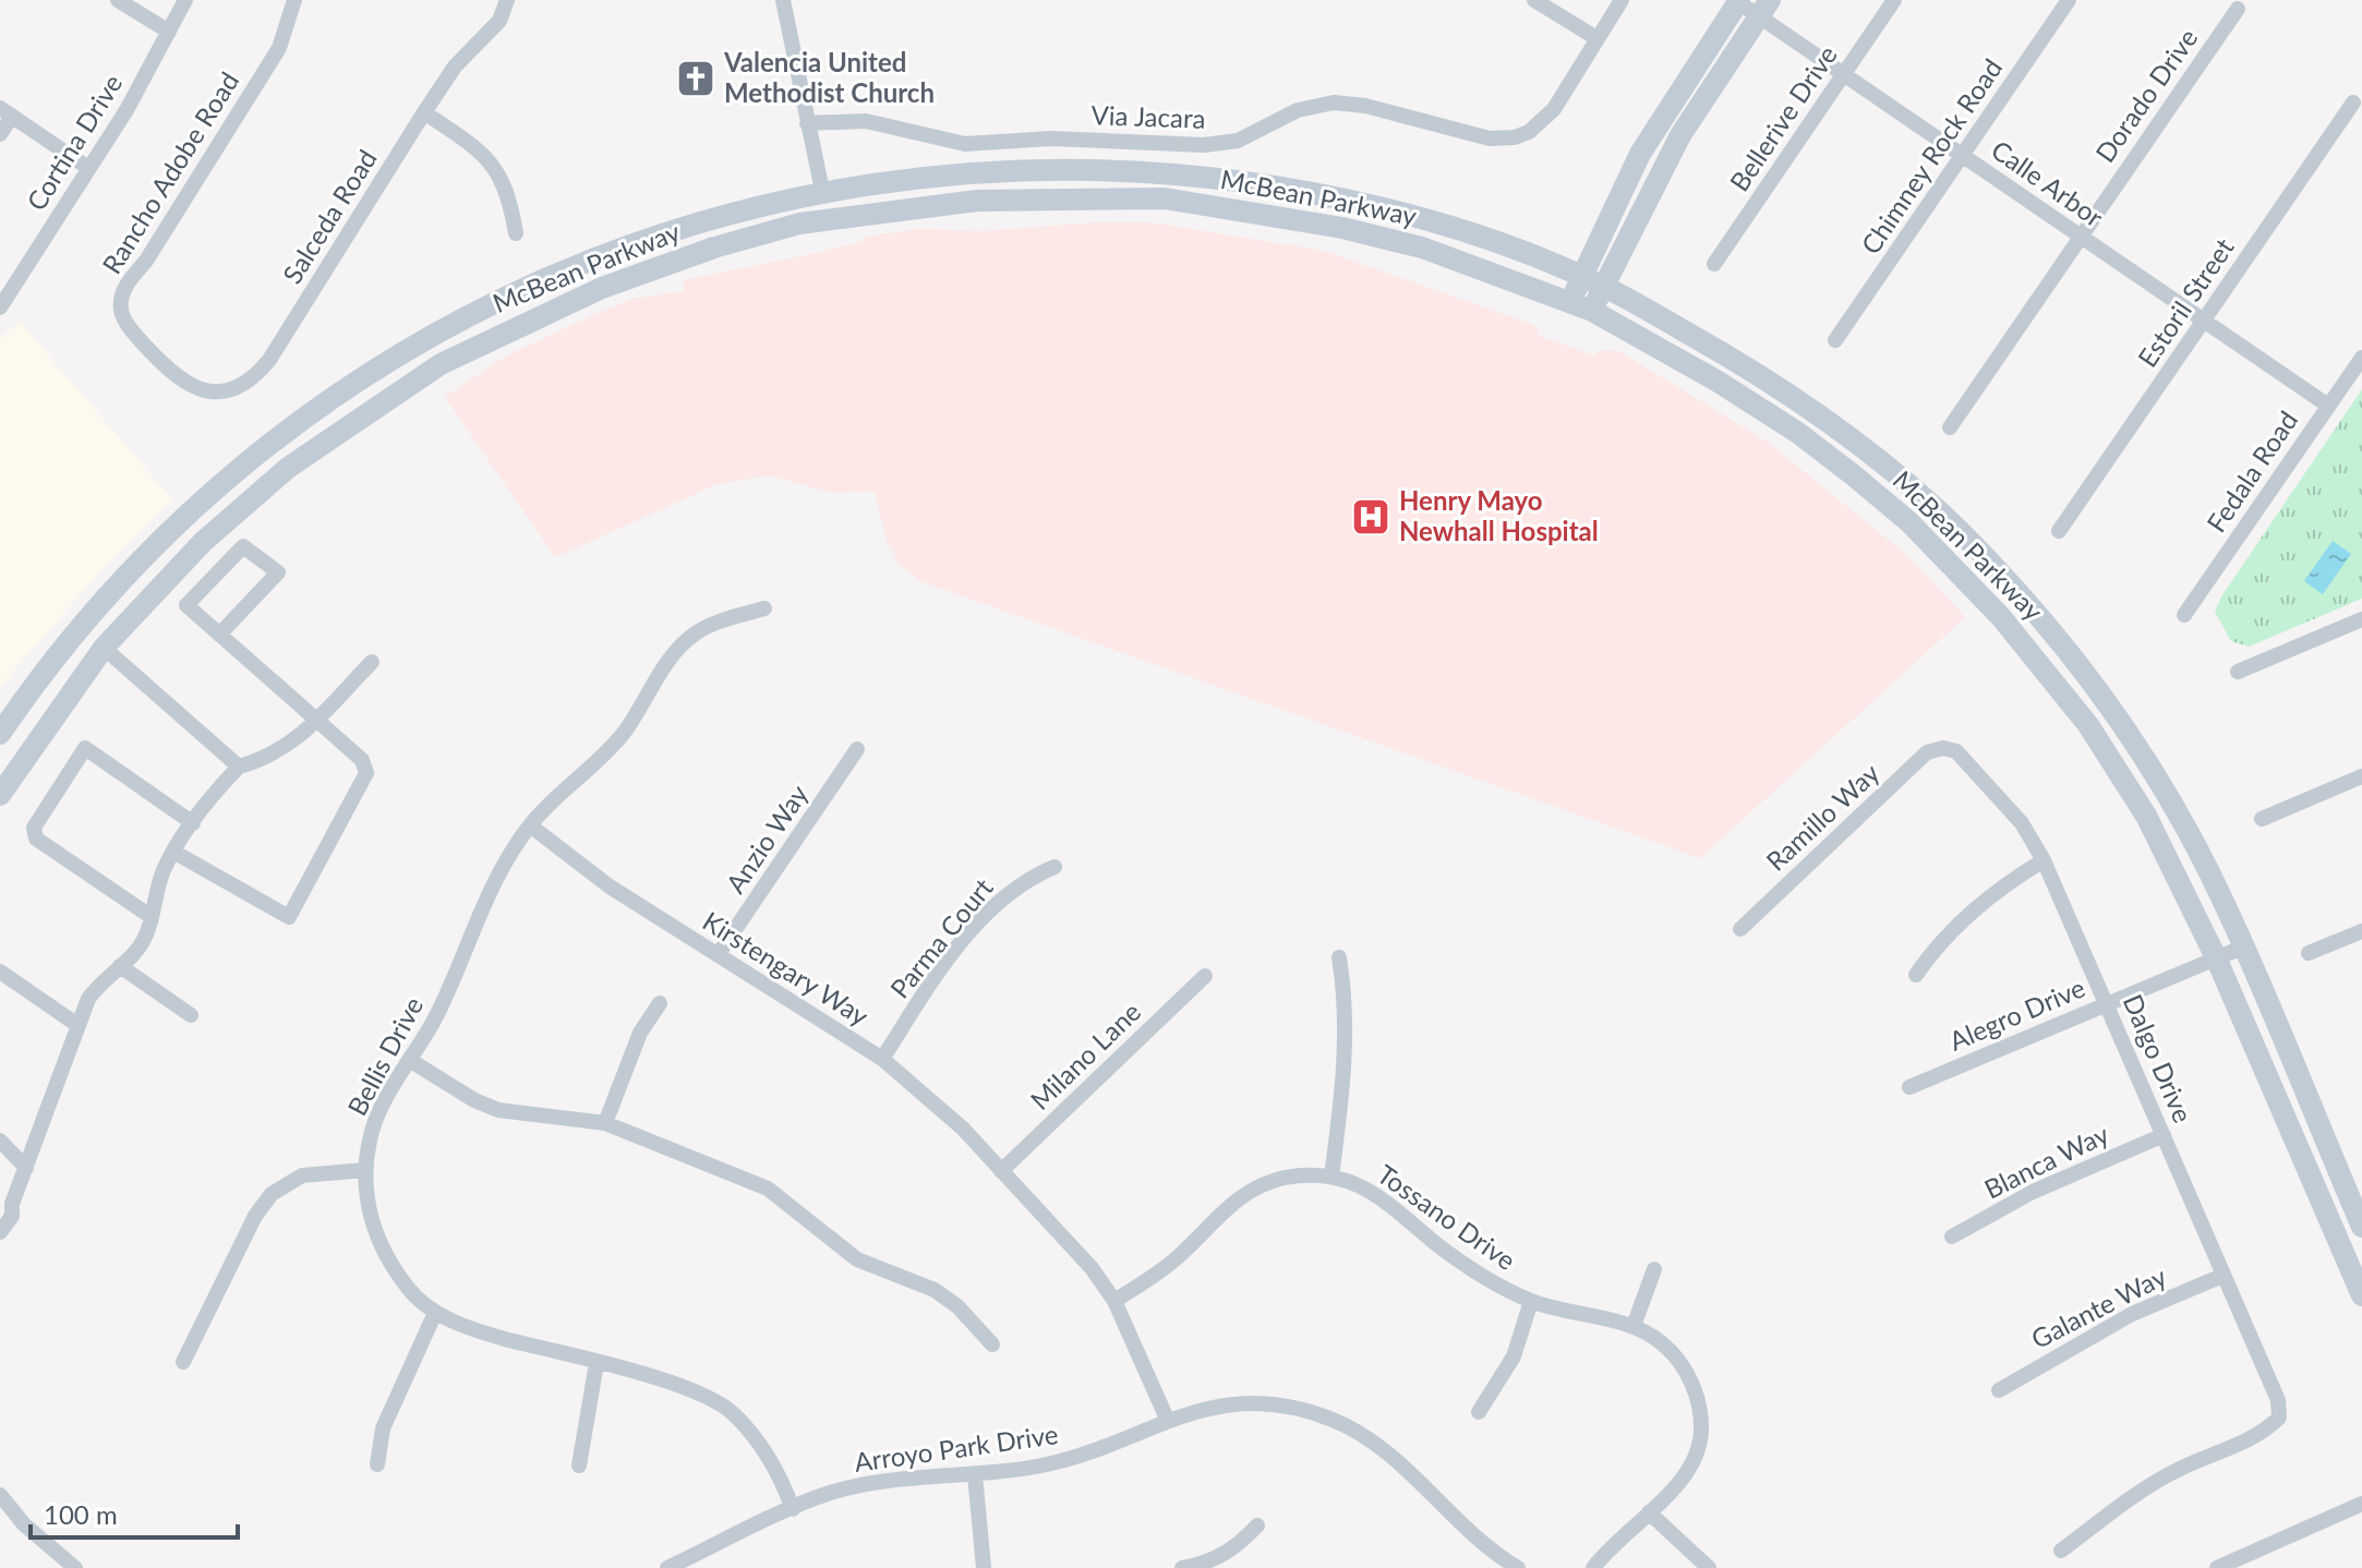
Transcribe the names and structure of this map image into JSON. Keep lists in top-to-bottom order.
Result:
{
  "streets": {
    "main road": ["McBean Parkway"],
    "street": [
      "Dorado Drive",
      "Via Jacara",
      "Bellerive Drive",
      "Cortina Drive",
      "Chimney Rock Road",
      "Rancho Adobe Road",
      "Calle Arbor",
      "Salceda Road",
      "Estoril Street",
      "Fedala Road",
      "Ramillo Way",
      "Anzio Way",
      "Parma Court",
      "Kirstengary Way",
      "Alegro Drive",
      "Bellis Drive",
      "Milano Lane",
      "Dalgo Drive",
      "Blanca Way",
      "Tossano Drive",
      "Galante Way",
      "Arroyo Park Drive"
    ]
  },
  "crossings": [
    ["Dorado Drive", "Calle Arbor"],
    ["Bellerive Drive", "Calle Arbor"],
    ["Chimney Rock Road", "Calle Arbor"],
    ["Rancho Adobe Road", "Salceda Road"],
    ["Calle Arbor", "Estoril Street"],
    ["Calle Arbor", "Fedala Road"],
    ["McBean Parkway", "Alegro Drive"],
    ["Ramillo Way", "Dalgo Drive"],
    ["Anzio Way", "Kirstengary Way"],
    ["Parma Court", "Kirstengary Way"],
    ["Kirstengary Way", "Bellis Drive"],
    ["Kirstengary Way", "Milano Lane"],
    ["Kirstengary Way", "Tossano Drive"],
    ["Kirstengary Way", "Arroyo Park Drive"],
    ["Alegro Drive", "Dalgo Drive"],
    ["Bellis Drive", "Arroyo Park Drive"],
    ["Dalgo Drive", "Blanca Way"],
    ["Dalgo Drive", "Galante Way"]
  ],
  "places": {
    "church": ["Valencia United Methodist Church"],
    "hospital": ["Henry Mayo Newhall Hospital"]
  },
  "scale_bar": "100 m"
}
